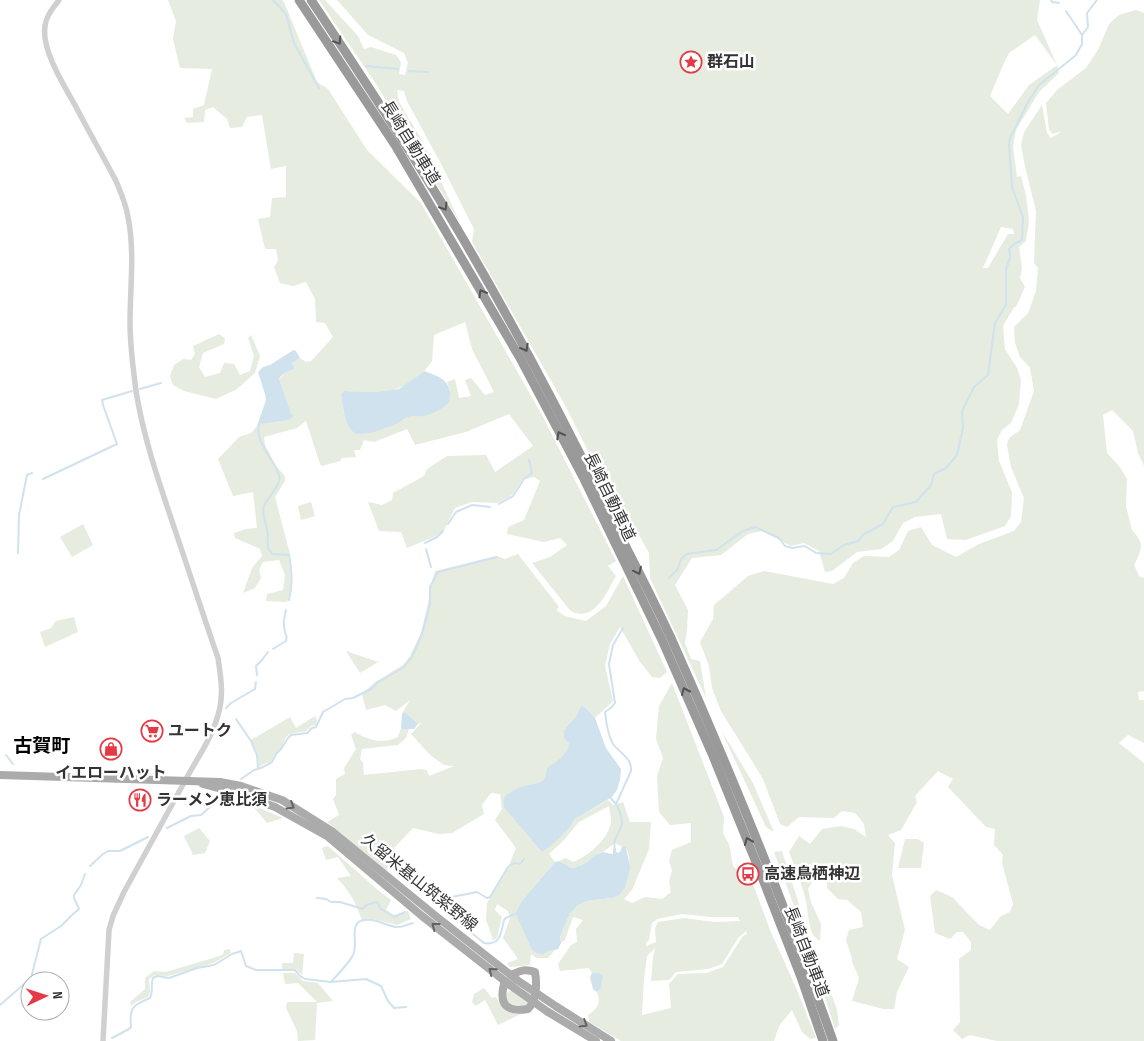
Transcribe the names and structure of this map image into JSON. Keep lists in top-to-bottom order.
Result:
{
  "streets": {
    "highway": ["長崎自動車道"],
    "main road": ["久留米基山筑紫野線"]
  },
  "districts": ["古賀町"],
  "places": {
    "place": ["群石山"],
    "supermarket": ["ユートク"],
    "shop": ["イエローハット"],
    "restaurant": ["ラーメン恵比須"],
    "bus stop": ["高速鳥栖神辺"]
  },
  "north": "right"
}
